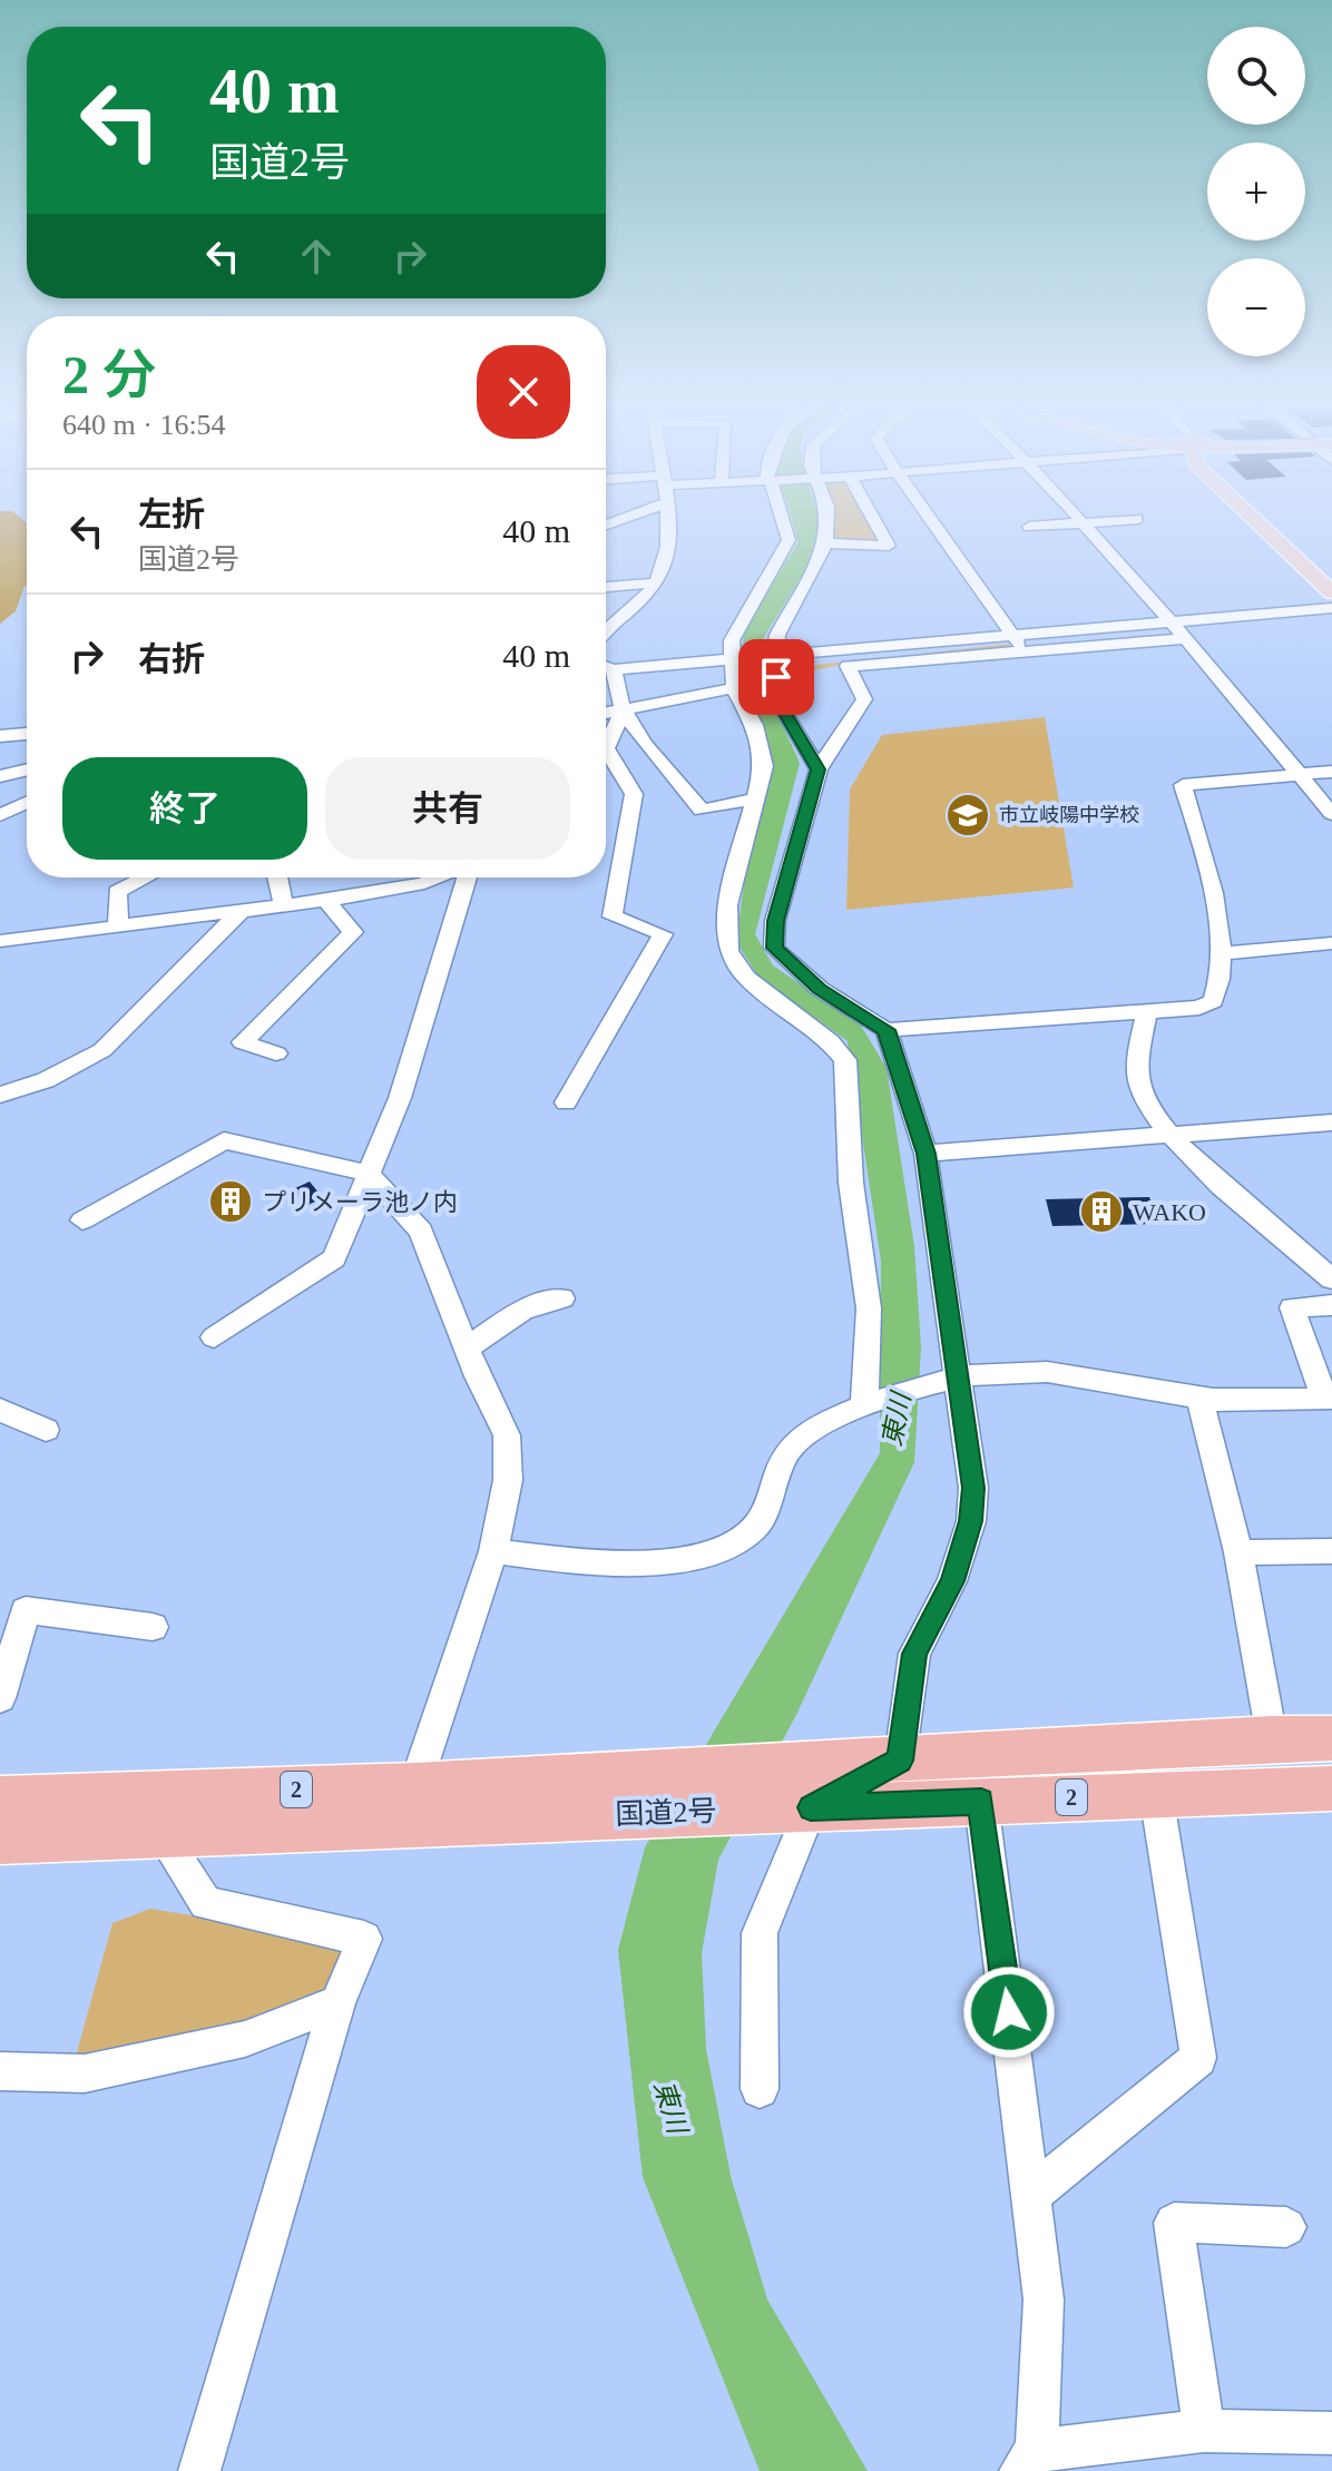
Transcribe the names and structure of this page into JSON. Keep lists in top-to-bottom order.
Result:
{
  "streets": {
    "highway": ["2", "国道2号"]
  },
  "crossings": [
    ["2", "国道2号"]
  ],
  "water": ["東川"],
  "places": {
    "school or university": ["市立岐陽中学校"],
    "building": ["プリメーラ池ノ内", "WAKO"]
  },
  "page": {
    "map_buttons": ["+", "−"],
    "turn": ["40 m", "国道2号"],
    "heading": ["2 分", "640 m · 16:54"],
    "list": [
      {
        "name": "左折",
        "note": "国道2号",
        "value": "40 m"
      },
      {
        "name": "右折",
        "value": "40 m"
      }
    ],
    "buttons": ["終了", "共有"]
  }
}
